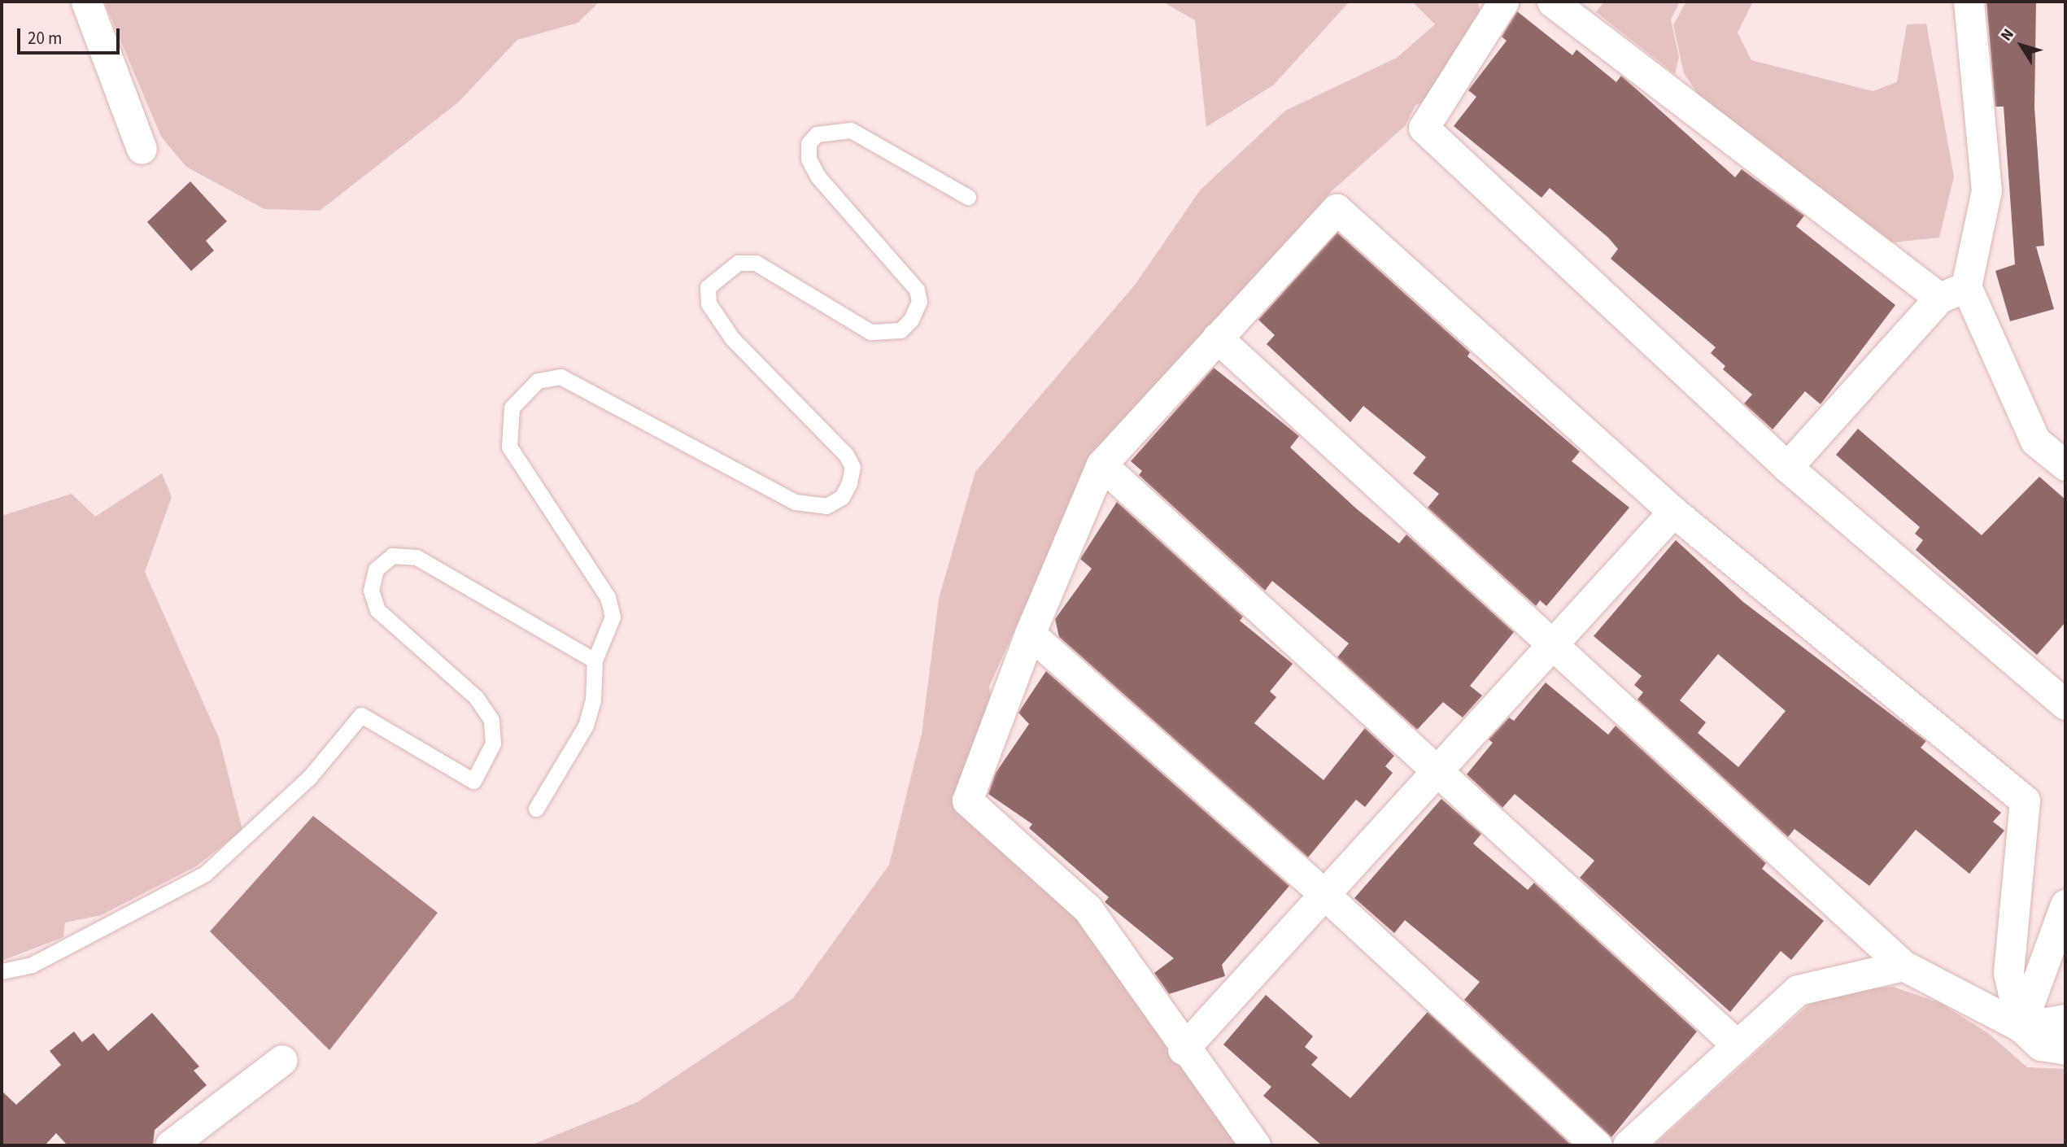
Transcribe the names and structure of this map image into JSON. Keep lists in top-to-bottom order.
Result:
{
  "scale_bar": "20 m",
  "north": "top left"
}
